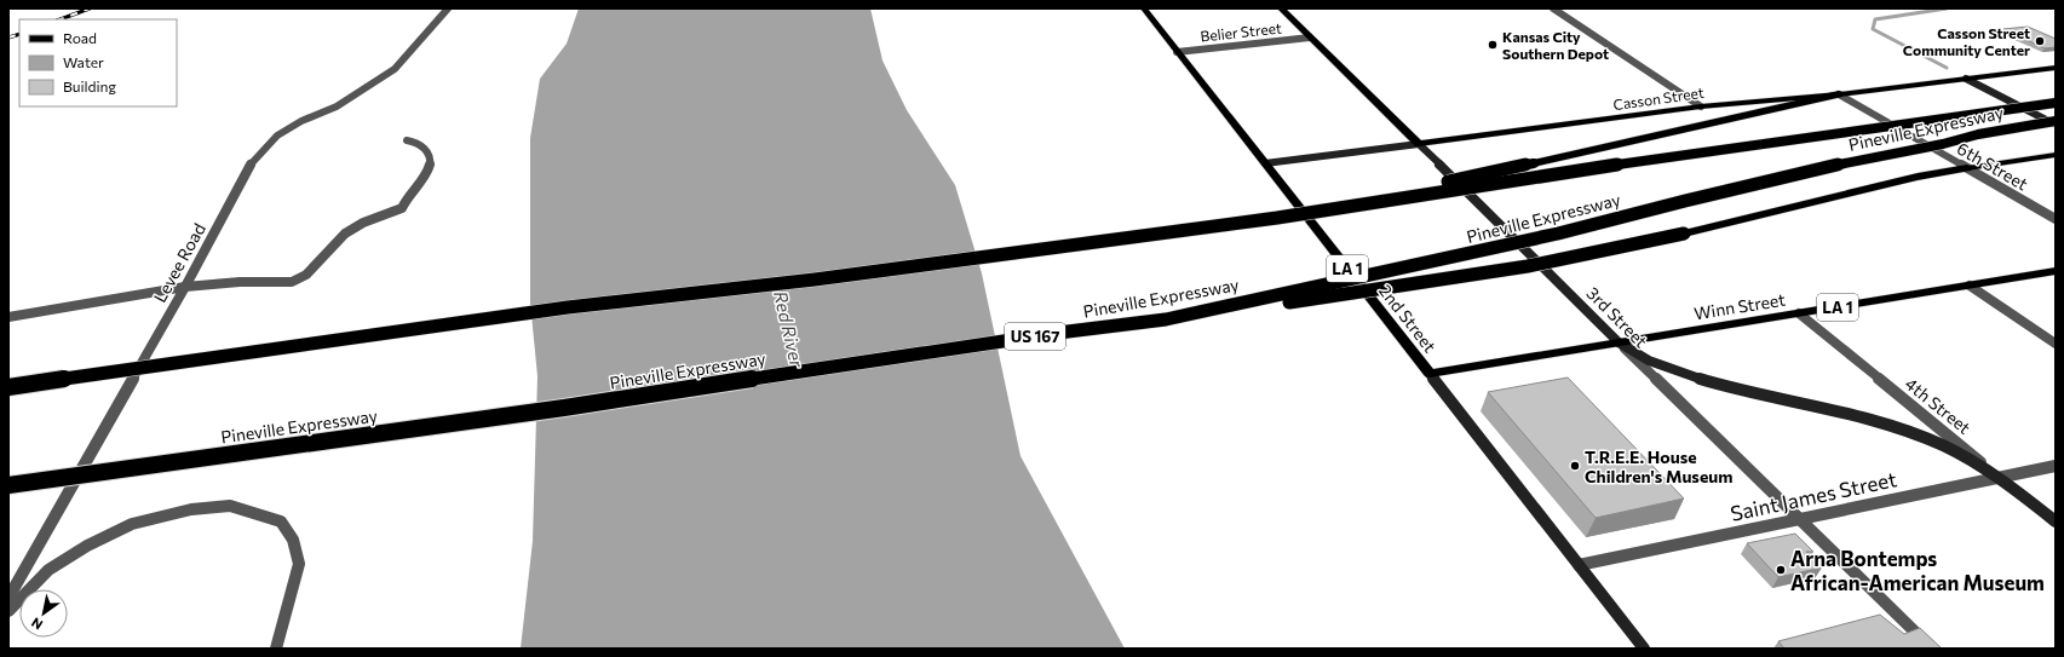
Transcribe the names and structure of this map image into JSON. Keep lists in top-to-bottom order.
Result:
{
  "streets": {
    "highway": ["Pineville Expressway", "US 167"],
    "main road": [
      "Casson Street",
      "LA 1",
      "Winn Street",
      "3rd Street",
      "2nd Street",
      "4th Street"
    ],
    "street": [
      "Belier Street",
      "6th Street",
      "Levee Road",
      "Saint James Street"
    ]
  },
  "crossings": [
    ["Belier Street", "3rd Street"],
    ["Belier Street", "2nd Street"],
    ["Casson Street", "6th Street"],
    ["Casson Street", "3rd Street"],
    ["Casson Street", "2nd Street"],
    ["Winn Street", "3rd Street"],
    ["Winn Street", "2nd Street"],
    ["Winn Street", "4th Street"],
    ["3rd Street", "Saint James Street"],
    ["2nd Street", "Saint James Street"],
    ["4th Street", "Saint James Street"]
  ],
  "water": ["Red River"],
  "places": [
    "Casson Street Community Center",
    "Kansas City Southern Depot",
    "T.R.E.E. House Children's Museum",
    "Arna Bontemps African-American Museum"
  ],
  "legend": ["Road", "Water", "Building"],
  "north": "bottom left"
}
